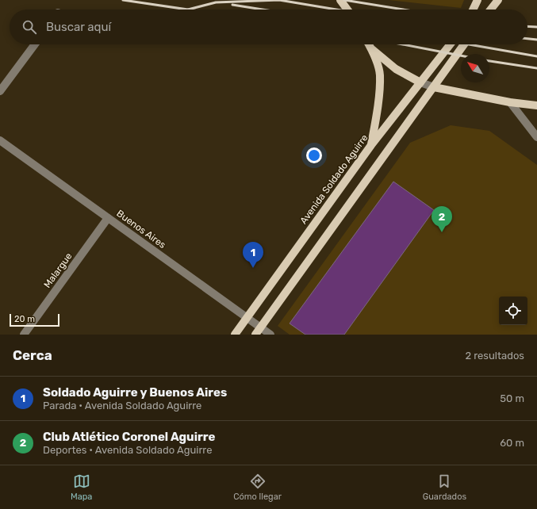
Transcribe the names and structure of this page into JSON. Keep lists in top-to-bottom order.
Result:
{
  "streets": {
    "main road": ["Avenida Soldado Aguirre"],
    "street": ["Buenos Aires", "Malargue"]
  },
  "crossings": [
    ["Avenida Soldado Aguirre", "Buenos Aires"],
    ["Buenos Aires", "Malargue"]
  ],
  "scale_bar": "20 m",
  "north": "top left",
  "page": {
    "search": "Buscar aquí",
    "pins": ["2", "1"],
    "scale": "20 m",
    "heading": ["Cerca", "2 resultados"],
    "list": [
      {
        "mark": "1",
        "name": "Soldado Aguirre y Buenos Aires",
        "note": "Parada · Avenida Soldado Aguirre",
        "value": "50 m"
      },
      {
        "mark": "2",
        "name": "Club Atlético Coronel Aguirre",
        "note": "Deportes · Avenida Soldado Aguirre",
        "value": "60 m"
      }
    ],
    "nav": ["Mapa", "Cómo llegar", "Guardados"]
  }
}
